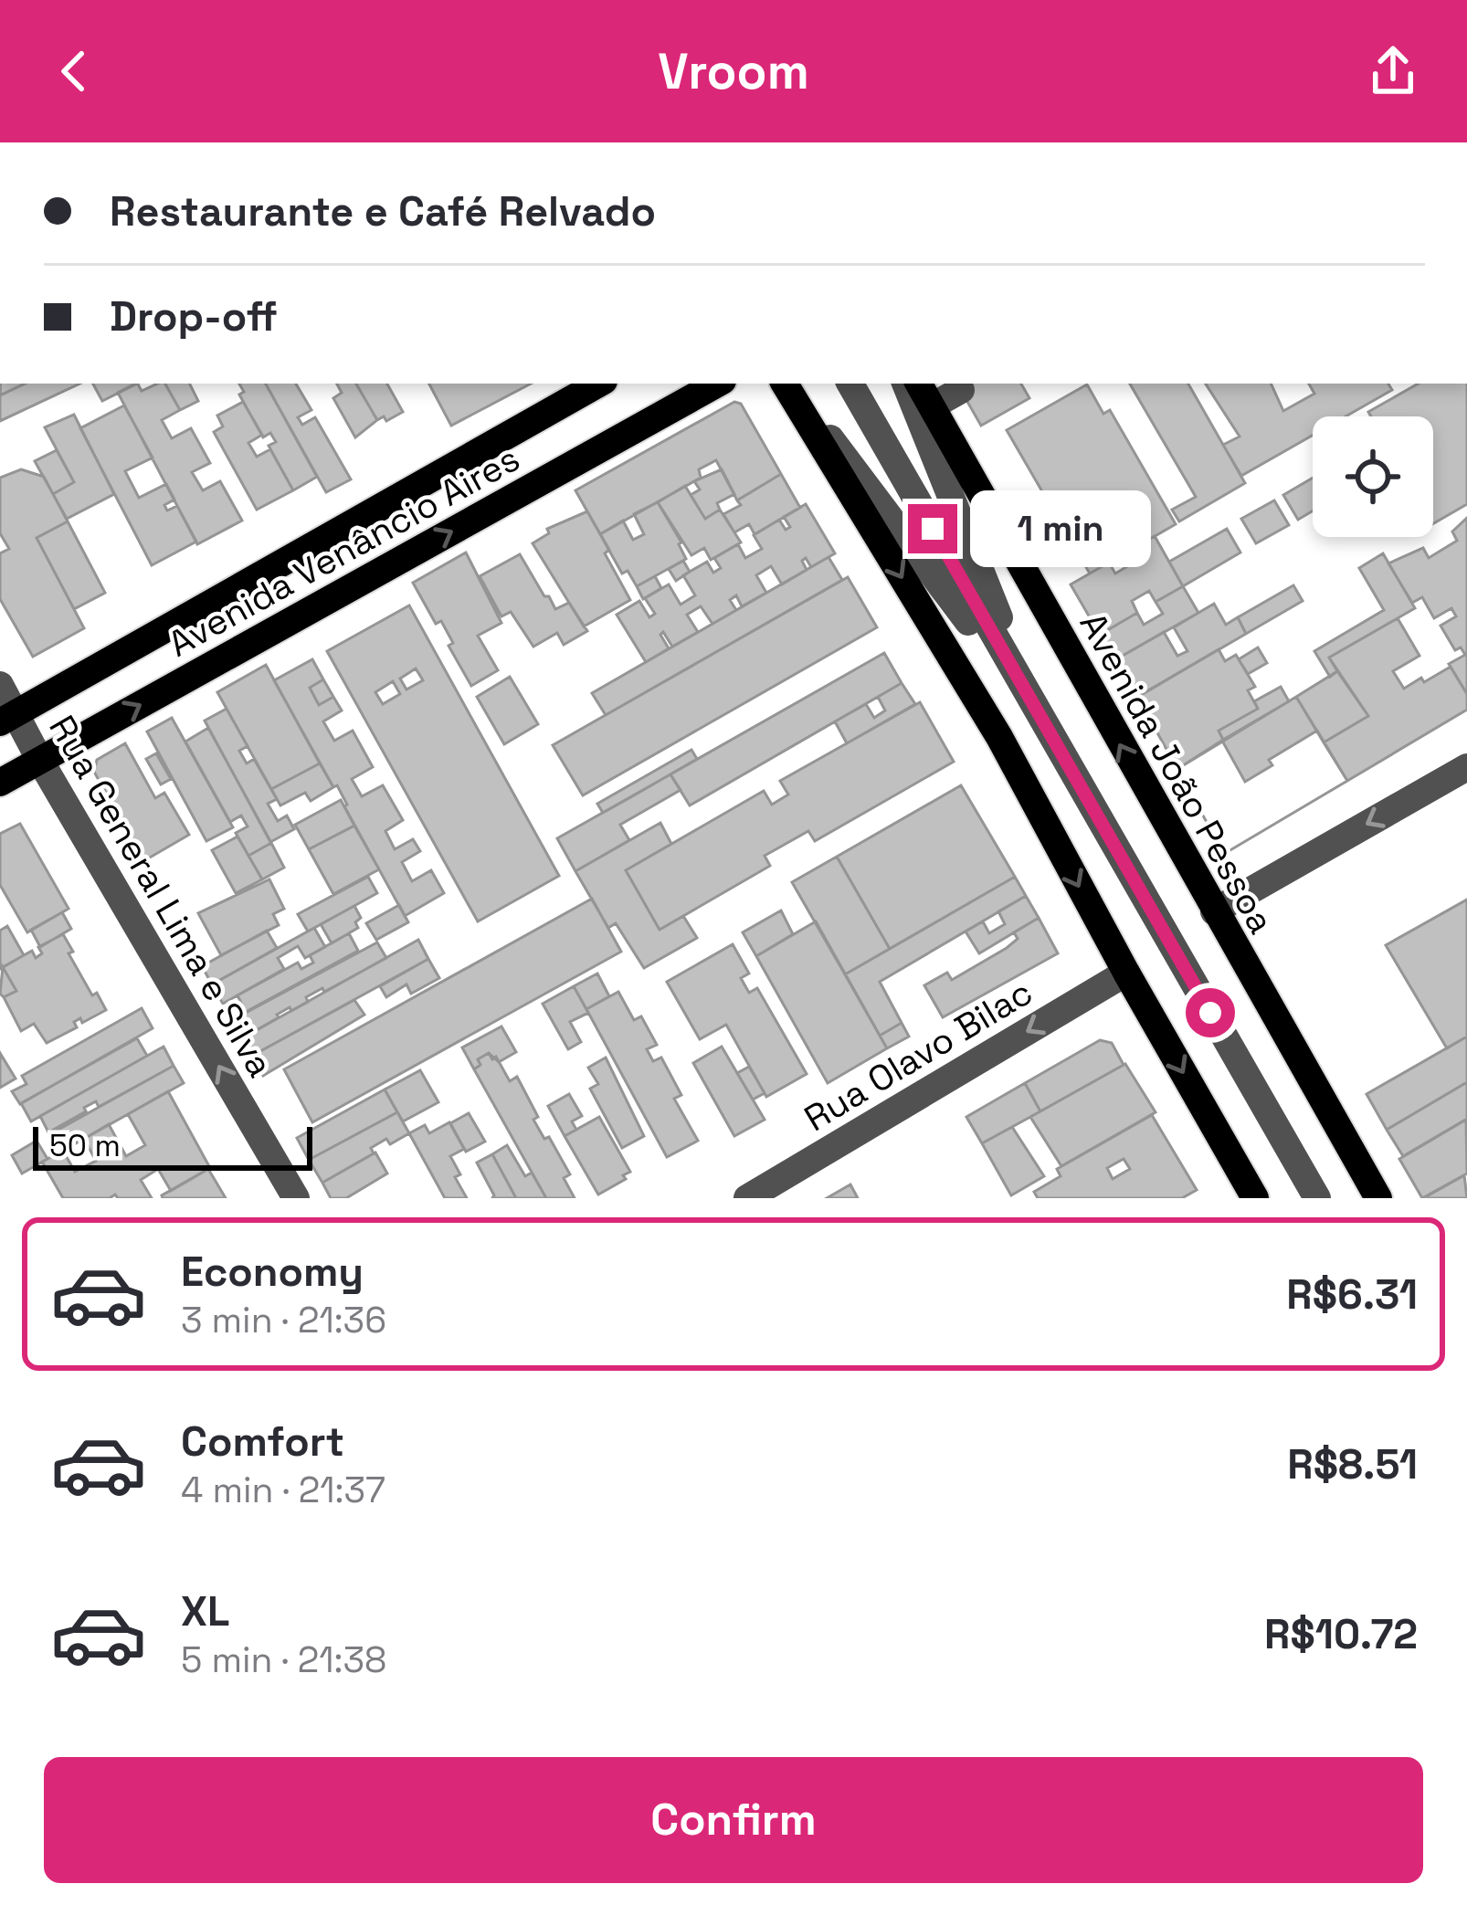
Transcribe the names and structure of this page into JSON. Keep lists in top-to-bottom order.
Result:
{
  "streets": {
    "main road": ["Avenida Venâncio Aires", "Avenida João Pessoa"],
    "street": ["Rua General Lima e Silva", "Rua Olavo Bilac"]
  },
  "crossings": [
    ["Avenida Venâncio Aires", "Rua General Lima e Silva"]
  ],
  "one_way": ["Rua General Lima e Silva", "Rua Olavo Bilac"],
  "scale_bar": "50 m",
  "page": {
    "header": "Vroom",
    "banner": ["Restaurante e Café Relvado", "Drop-off"],
    "bubble": "1 min",
    "scale": "50 m",
    "list": [
      {
        "name": "Economy",
        "note": "3 min · 21:36",
        "value": "R$6.31"
      },
      {
        "name": "Comfort",
        "note": "4 min · 21:37",
        "value": "R$8.51"
      },
      {
        "name": "XL",
        "note": "5 min · 21:38",
        "value": "R$10.72"
      }
    ],
    "buttons": "Confirm"
  }
}
